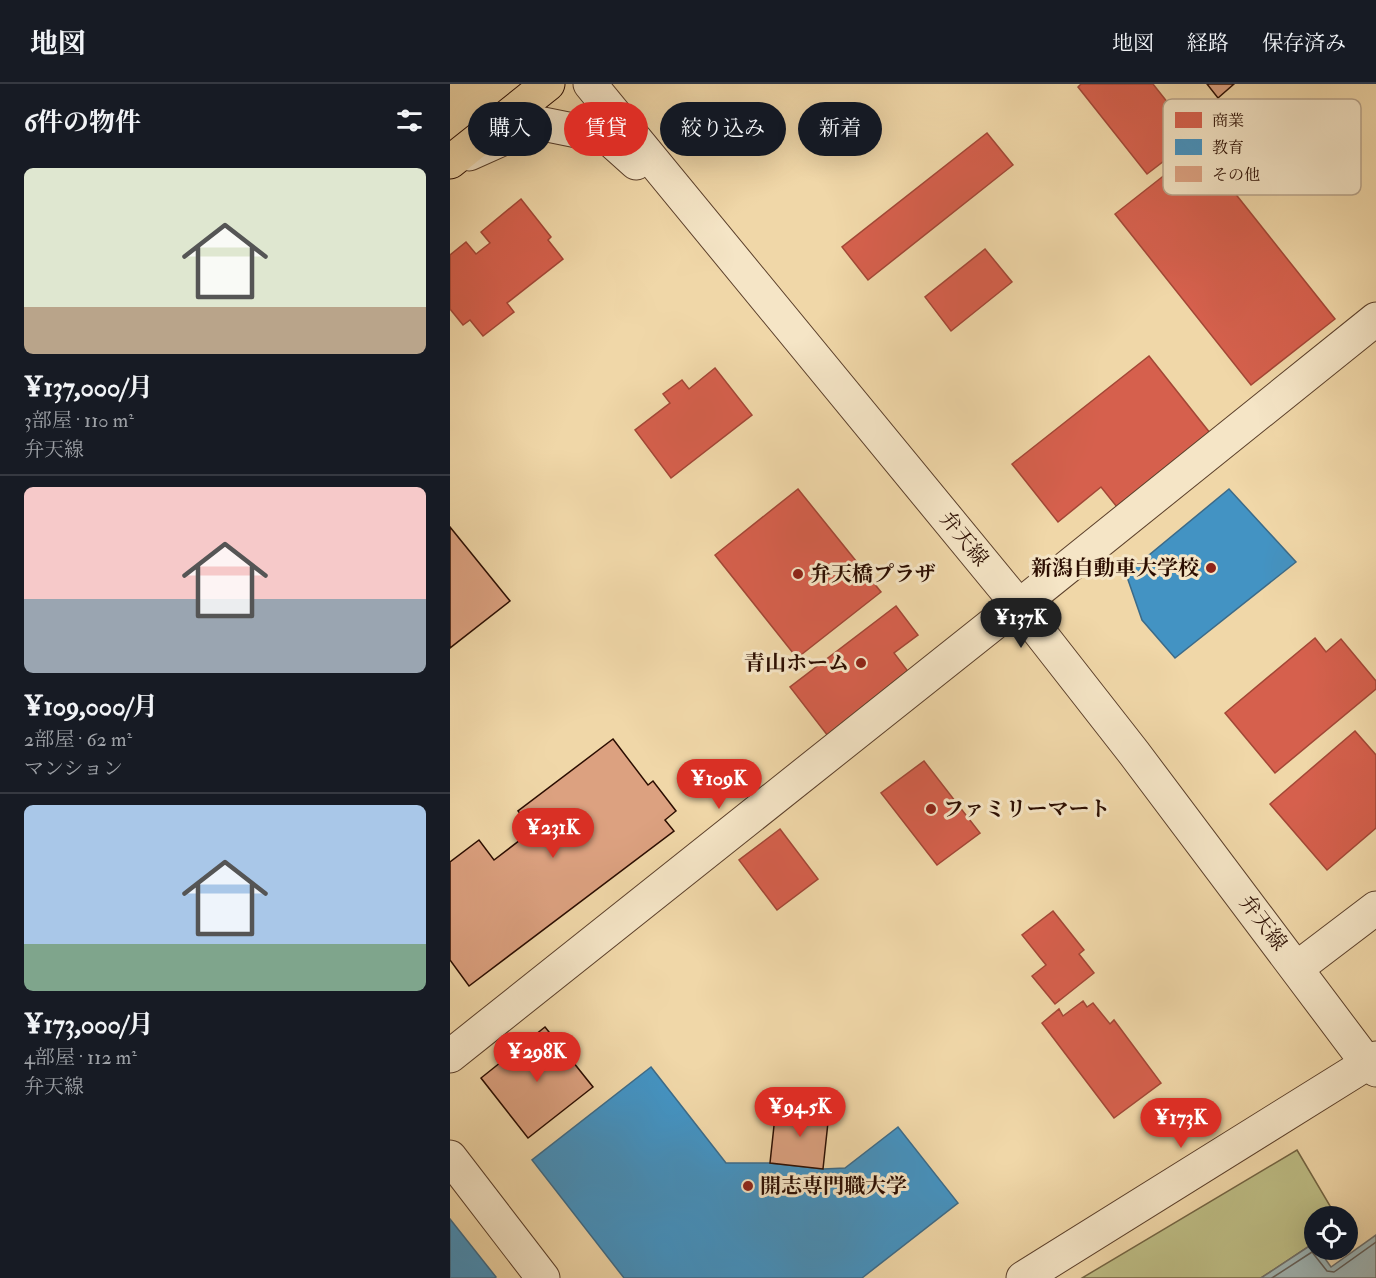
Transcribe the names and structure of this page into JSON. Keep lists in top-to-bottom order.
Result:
{
  "streets": {
    "street": ["弁天線"]
  },
  "places": [
    "新潟自動車大学校",
    "弁天橋プラザ",
    "青山ホーム",
    "ファミリーマート",
    "開志専門職大学"
  ],
  "legend": ["商業", "教育", "その他"],
  "page": {
    "header": "地図",
    "nav": ["地図", "経路", "保存済み"],
    "heading": "6件の物件",
    "chip": [
      "購入",
      "賃貸",
      "絞り込み",
      "新着"
    ],
    "list": [
      {
        "name": "¥137,000/月",
        "note": "3部屋 · 110 m² · 弁天線"
      },
      {
        "name": "¥109,000/月",
        "note": "2部屋 · 62 m² · マンション"
      },
      {
        "name": "¥173,000/月",
        "note": "4部屋 · 112 m² · 弁天線"
      }
    ],
    "price": [
      "¥137K",
      "¥109K",
      "¥231K",
      "¥298K",
      "¥94.5K",
      "¥173K"
    ]
  }
}
